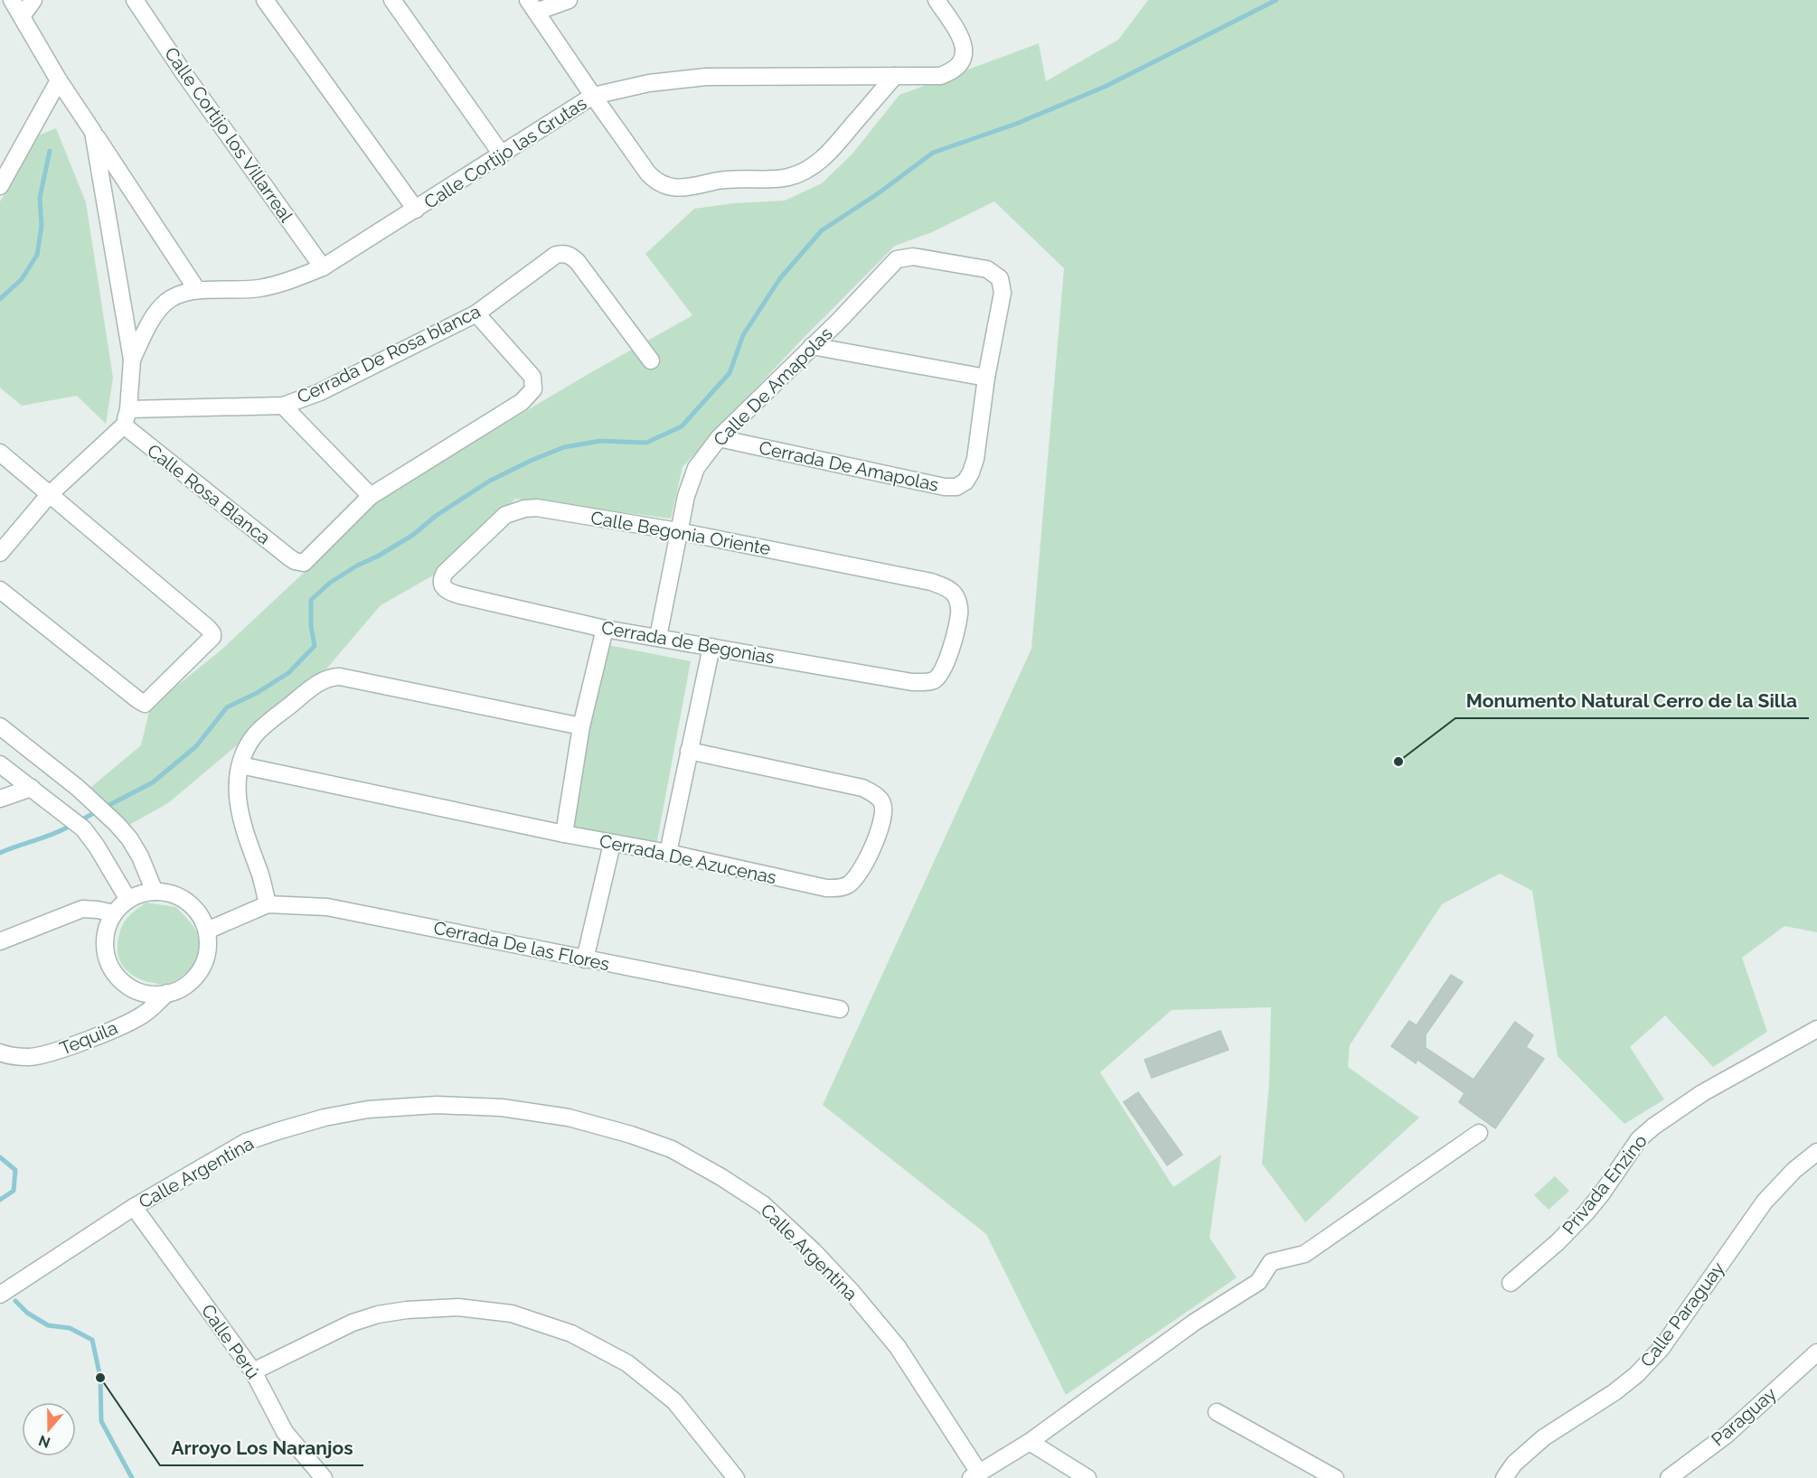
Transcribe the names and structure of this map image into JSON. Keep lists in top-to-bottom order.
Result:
{
  "streets": {
    "street": [
      "Calle Cortijo los Villarreal",
      "Calle Cortijo las Grutas",
      "Cerrada De Rosa blanca",
      "Calle De Amapolas",
      "Cerrada De Amapolas",
      "Calle Rosa Blanca",
      "Calle Begonia Oriente",
      "Cerrada de Begonias",
      "Cerrada De Azucenas",
      "Cerrada De las Flores",
      "Tequila",
      "Calle Argentina",
      "Privada Enzino",
      "Calle Paraguay",
      "Calle Perú",
      "Paraguay"
    ]
  },
  "crossings": [
    ["Calle Cortijo los Villarreal", "Calle Cortijo las Grutas"],
    ["Cerrada De Rosa blanca", "Calle Rosa Blanca"],
    ["Calle De Amapolas", "Cerrada De Amapolas"],
    ["Calle De Amapolas", "Calle Begonia Oriente"],
    ["Calle De Amapolas", "Cerrada de Begonias"],
    ["Calle Begonia Oriente", "Cerrada de Begonias"],
    ["Cerrada De las Flores", "Tequila"],
    ["Calle Argentina", "Calle Perú"]
  ],
  "places": ["Monumento Natural Cerro de la Silla", "Arroyo Los Naranjos"],
  "north": "bottom"
}
